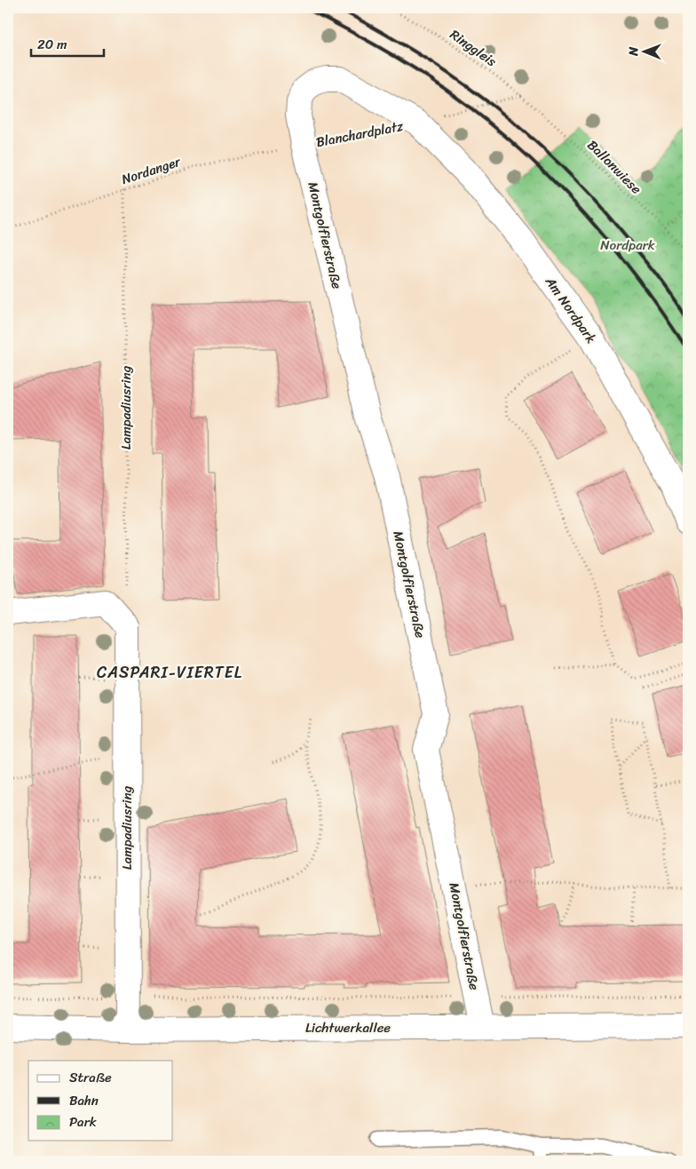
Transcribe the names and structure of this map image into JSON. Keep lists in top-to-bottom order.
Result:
{
  "streets": {
    "street": [
      "Blanchardplatz",
      "Montgolfierstraße",
      "Am Nordpark",
      "Lampadiusring",
      "Lichtwerkallee"
    ],
    "path": ["Ringgleis", "Ballonwiese", "Nordanger"]
  },
  "crossings": [
    ["Ringgleis", "Ballonwiese"],
    ["Blanchardplatz", "Nordanger"],
    ["Blanchardplatz", "Montgolfierstraße"],
    ["Blanchardplatz", "Am Nordpark"],
    ["Nordanger", "Montgolfierstraße"],
    ["Nordanger", "Lampadiusring"],
    ["Montgolfierstraße", "Lichtwerkallee"],
    ["Lampadiusring", "Lichtwerkallee"]
  ],
  "districts": ["CASPARI-VIERTEL"],
  "parks": ["Nordpark"],
  "legend": ["Straße", "Bahn", "Park"],
  "scale_bar": "20 m",
  "north": "left"
}
